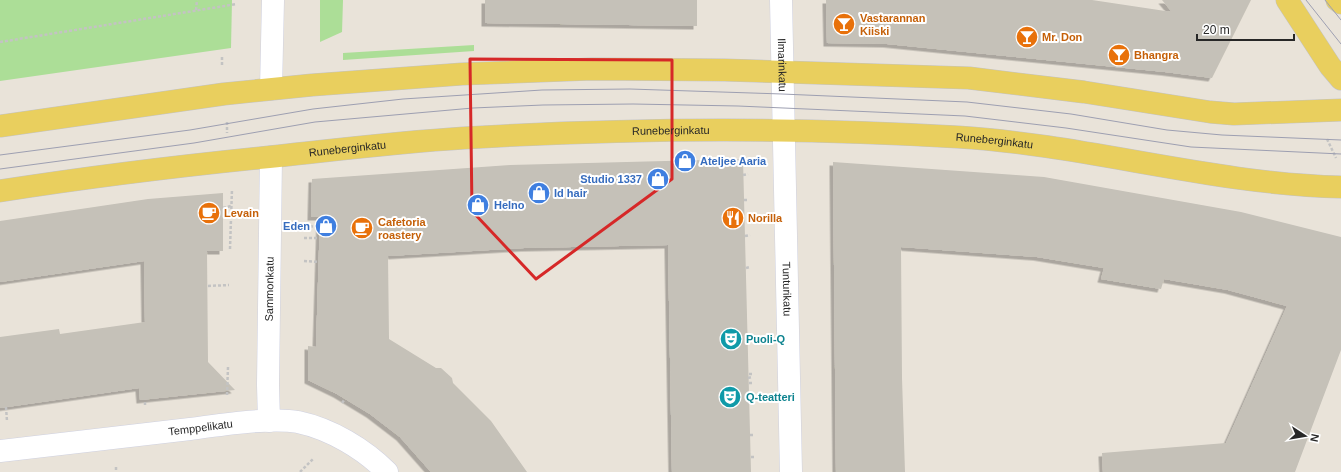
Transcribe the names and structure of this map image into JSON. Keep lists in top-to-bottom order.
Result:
{
  "streets": {
    "main road": ["Runeberginkatu"],
    "street": [
      "Ilmarinkatu",
      "Sammonkatu",
      "Tunturikatu",
      "Temppelikatu"
    ]
  },
  "crossings": [
    ["Ilmarinkatu", "Runeberginkatu"],
    ["Ilmarinkatu", "Tunturikatu"],
    ["Runeberginkatu", "Sammonkatu"],
    ["Runeberginkatu", "Tunturikatu"],
    ["Sammonkatu", "Temppelikatu"]
  ],
  "places": {
    "bar": ["Vastarannan Kiiski", "Mr. Don", "Bhangra"],
    "shop": [
      "Ateljee Aaria",
      "Studio 1337",
      "Id hair",
      "Helno",
      "Eden"
    ],
    "cafe": ["Levain", "Cafetoria roastery"],
    "restaurant": ["Norilla"],
    "theatre": ["Puoli-Q", "Q-teatteri"]
  },
  "scale_bar": "20 m",
  "north": "right"
}
